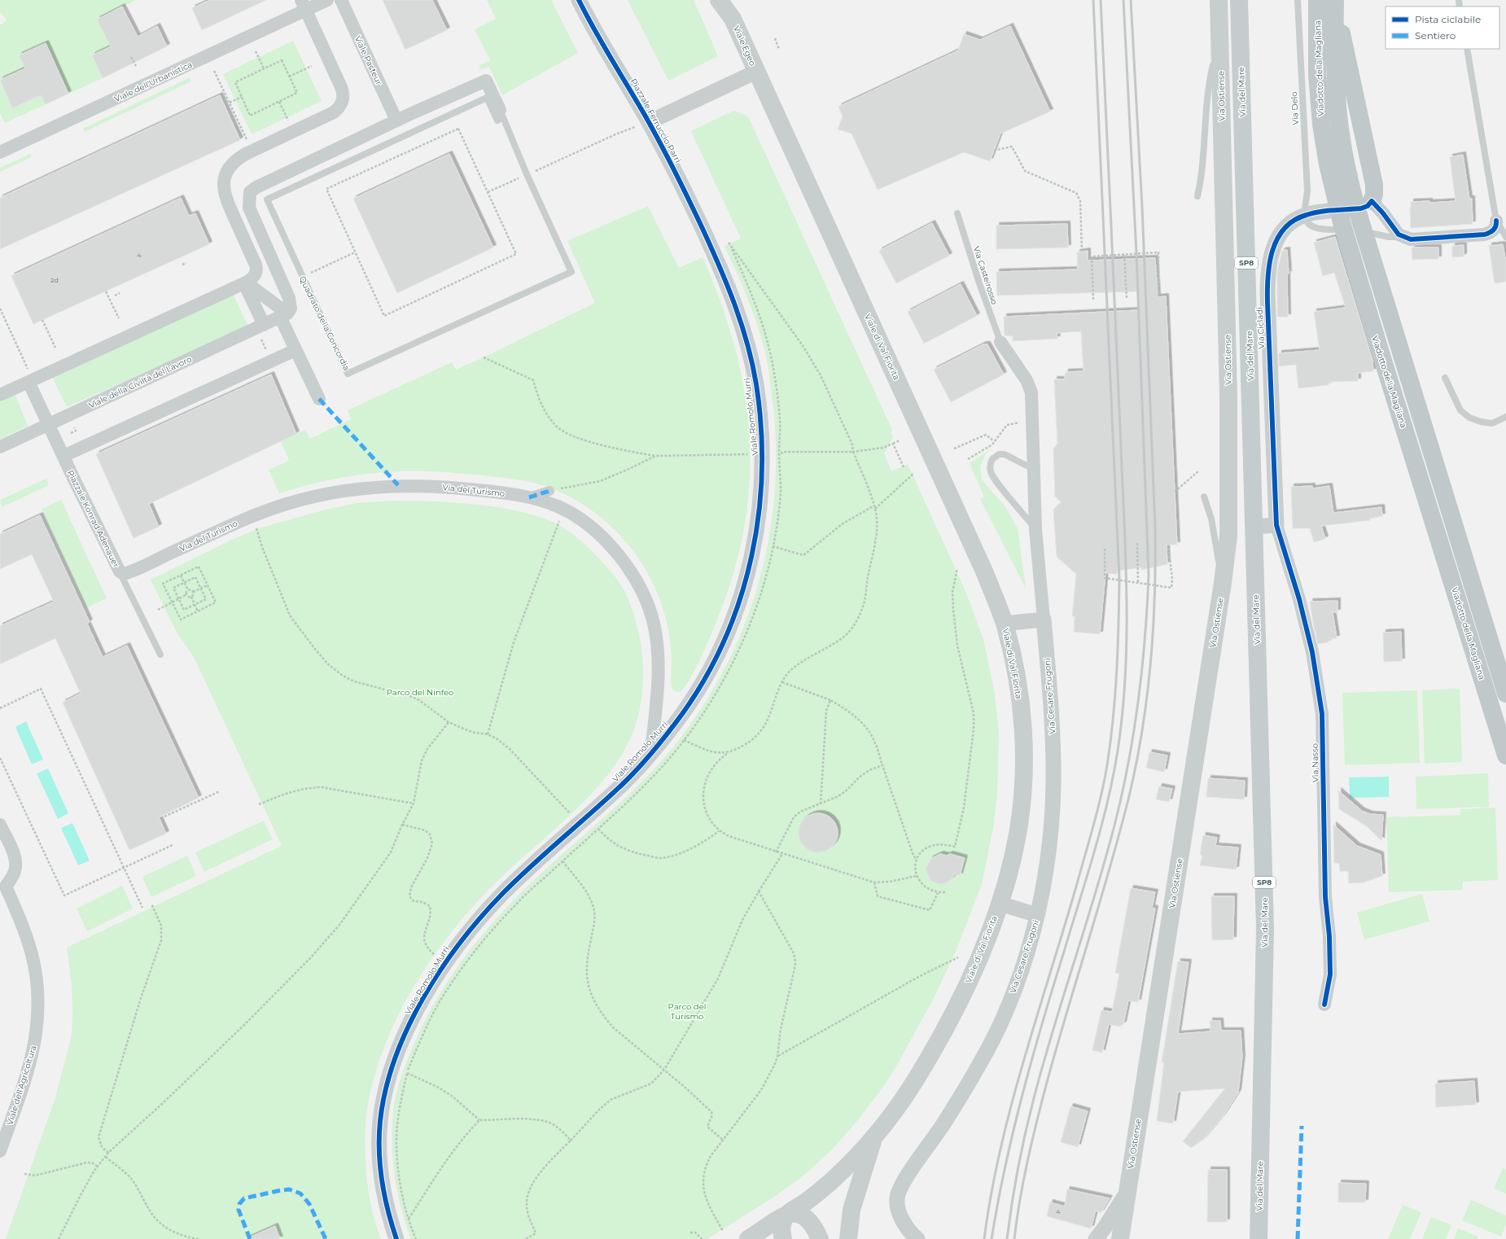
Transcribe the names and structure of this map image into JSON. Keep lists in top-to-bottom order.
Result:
{
  "streets": {
    "highway": ["Viadotto della Magliana"],
    "main road": [
      "Viale Egeo",
      "Via del Mare",
      "Via Ostiense",
      "SP8",
      "Viale di Val Fiorita"
    ],
    "street": [
      "Viale Pasteur",
      "Viale dell'Urbanistica",
      "Piazzale Ferruccio Parri",
      "Quadrato della Concordia",
      "Via Cicladi",
      "Viale della Civiltà del Lavoro",
      "Viale Romolo Murri",
      "Via del Turismo",
      "Piazzale Konrad Adenauer",
      "Via Cesare Frugoni",
      "Via Nasso",
      "Viale dell'Agricoltura"
    ],
    "lane": ["Via Delo", "Via Castelrosso"]
  },
  "crossings": [
    ["Viale Egeo", "Piazzale Ferruccio Parri"],
    ["Viale Egeo", "Viale di Val Fiorita"],
    ["Viale Pasteur", "Quadrato della Concordia"],
    ["Via Delo", "Via Cicladi"],
    ["Piazzale Ferruccio Parri", "Viale di Val Fiorita"],
    ["Piazzale Ferruccio Parri", "Viale Romolo Murri"],
    ["Quadrato della Concordia", "Viale della Civiltà del Lavoro"],
    ["Via Cicladi", "Via Nasso"],
    ["Viale di Val Fiorita", "Via Cesare Frugoni"],
    ["Viale della Civiltà del Lavoro", "Piazzale Konrad Adenauer"],
    ["Viale Romolo Murri", "Via del Turismo"],
    ["Via del Turismo", "Piazzale Konrad Adenauer"]
  ],
  "parks": ["Parco del Ninfeo", "Parco del Turismo"],
  "house_numbers": ["4", "2d", "4"],
  "legend": ["Pista ciclabile", "Sentiero"]
}
